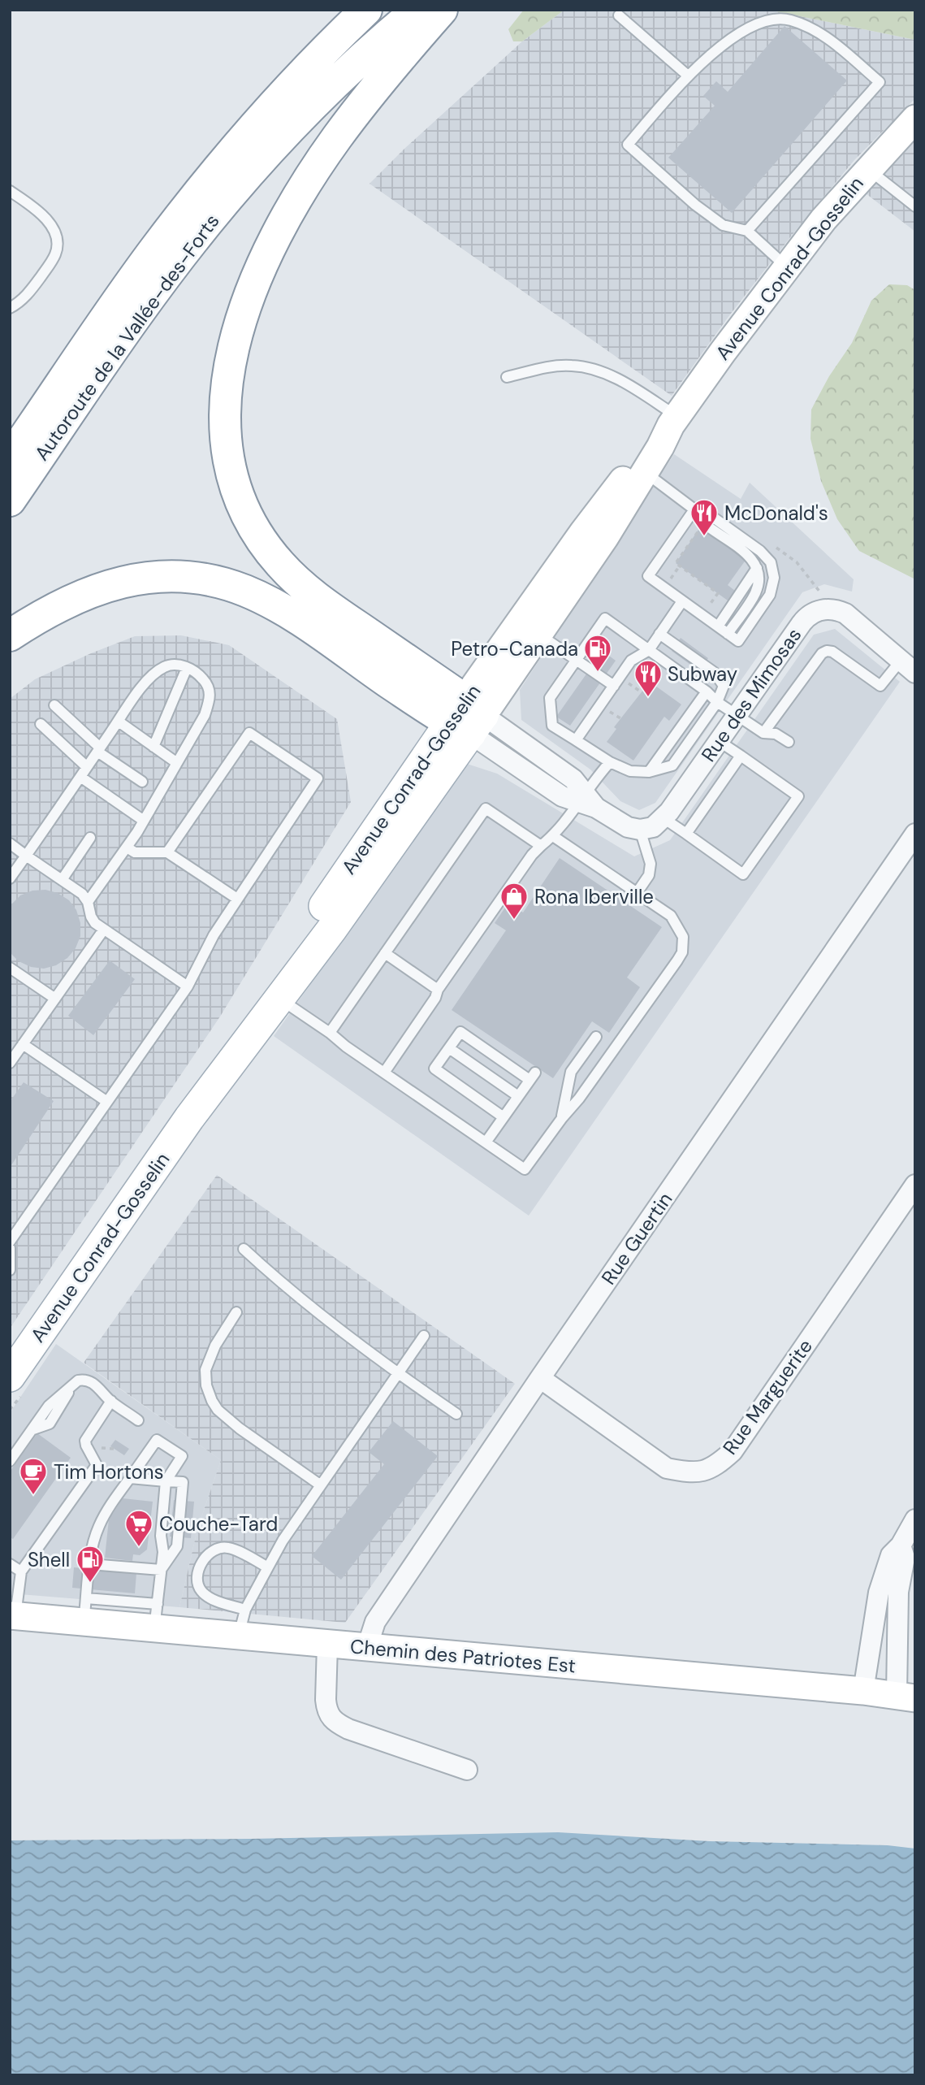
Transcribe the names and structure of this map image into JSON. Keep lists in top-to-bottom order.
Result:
{
  "streets": {
    "highway": ["Autoroute de la Vallée-des-Forts"],
    "main road": ["Avenue Conrad-Gosselin"],
    "street": [
      "Rue des Mimosas",
      "Rue Guertin",
      "Rue Marguerite",
      "Chemin des Patriotes Est"
    ]
  },
  "crossings": [
    ["Rue Guertin", "Rue Marguerite"],
    ["Rue Guertin", "Chemin des Patriotes Est"]
  ],
  "places": {
    "restaurant": ["McDonald's", "Subway"],
    "fuel station": ["Petro-Canada", "Shell"],
    "shop": ["Rona Iberville"],
    "cafe": ["Tim Hortons"],
    "supermarket": ["Couche-Tard"]
  }
}
